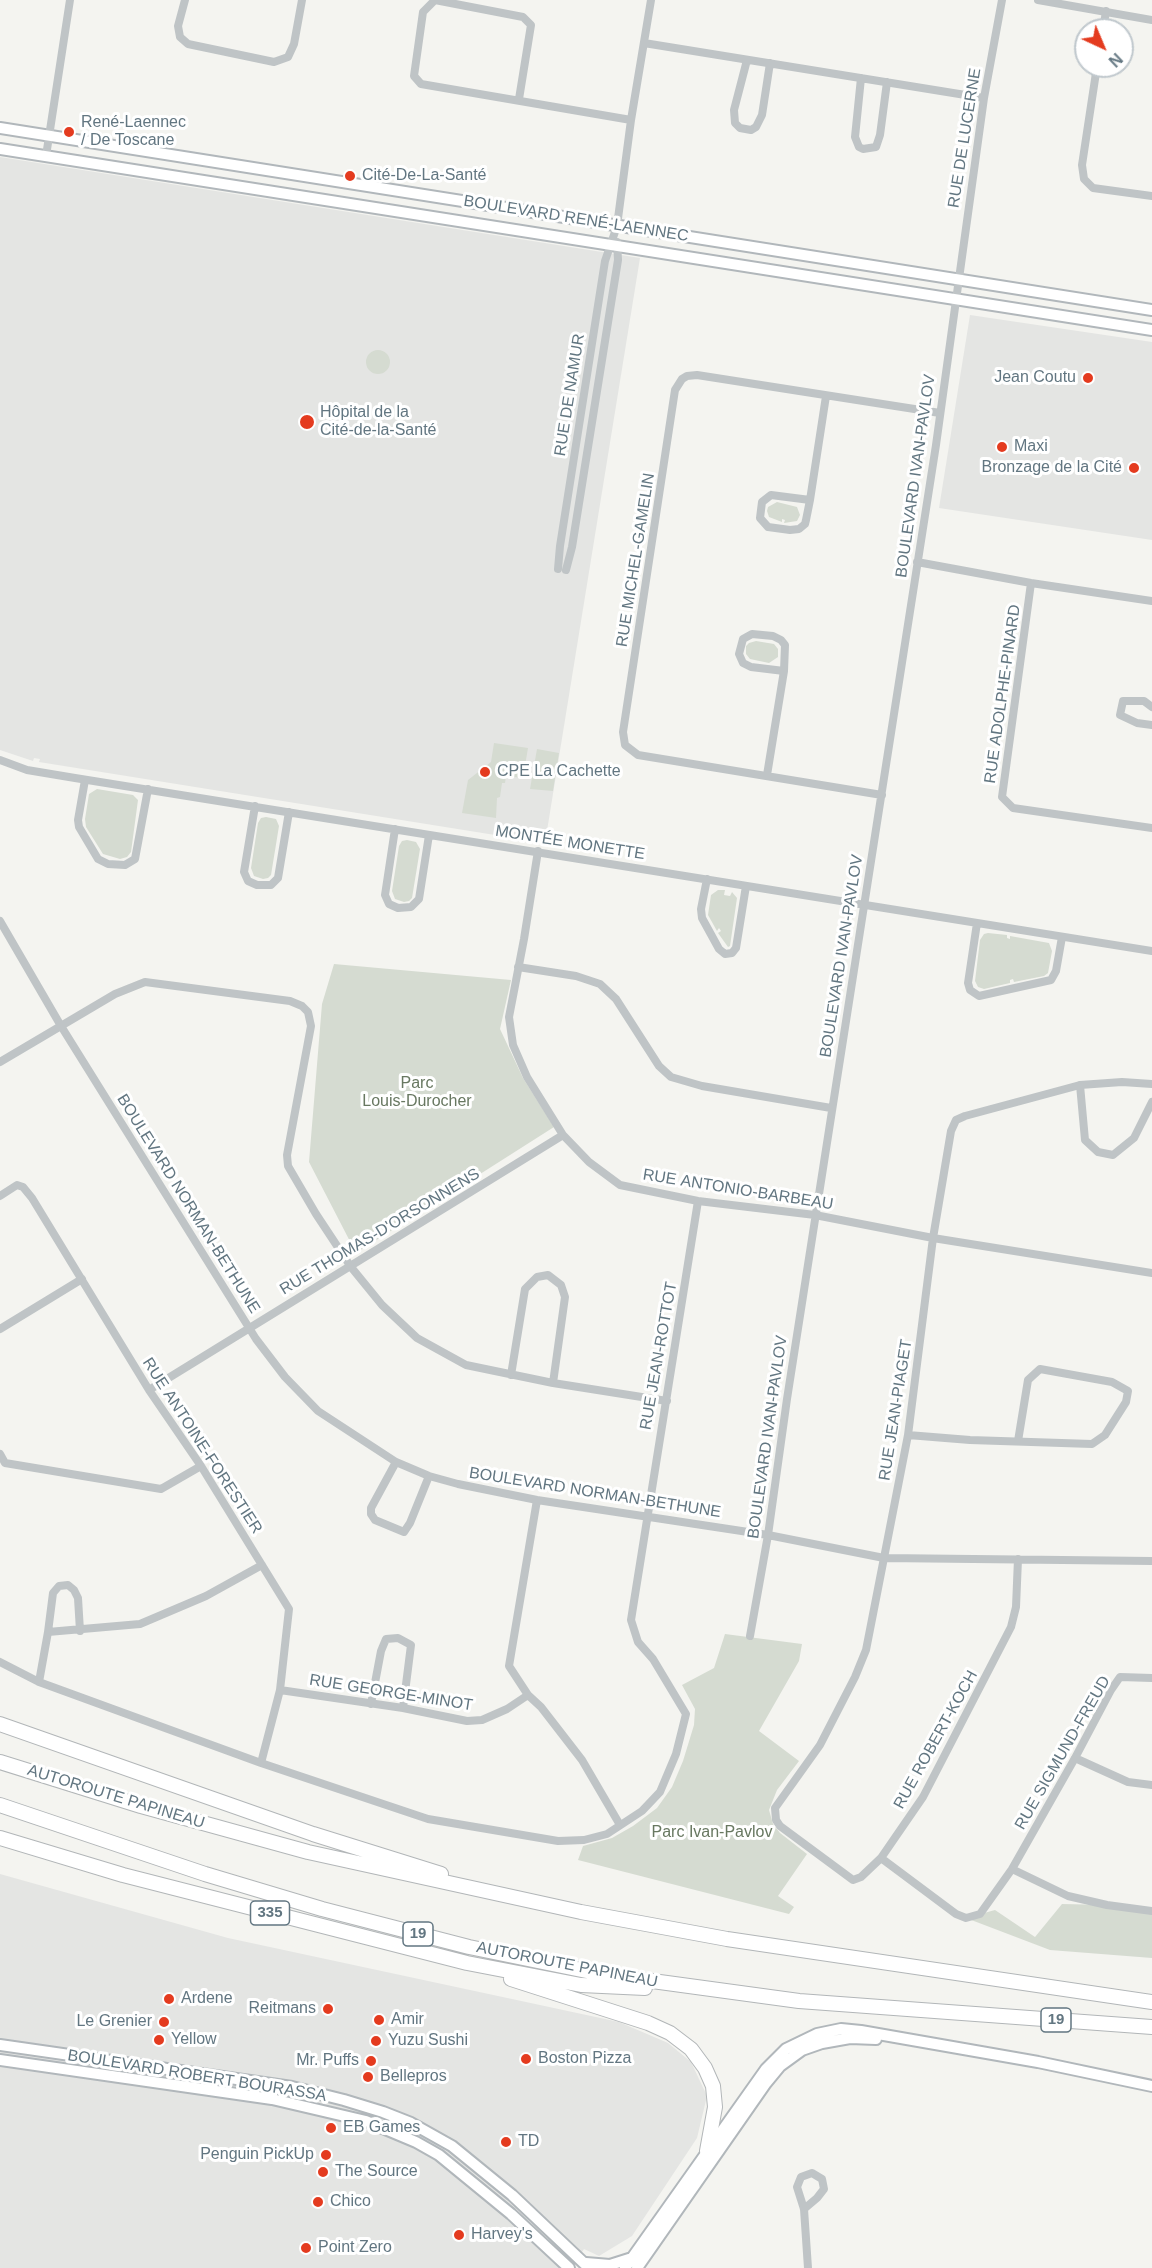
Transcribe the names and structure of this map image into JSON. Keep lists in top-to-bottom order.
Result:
{
  "streets": {
    "highway": ["AUTOROUTE PAPINEAU", "335", "19"],
    "street": [
      "RUE DE LUCERNE",
      "BOULEVARD RENÉ-LAENNEC",
      "RUE DE NAMUR",
      "BOULEVARD IVAN-PAVLOV",
      "RUE MICHEL-GAMELIN",
      "RUE ADOLPHE-PINARD",
      "MONTÉE MONETTE",
      "RUE ANTONIO-BARBEAU",
      "BOULEVARD NORMAN-BETHUNE",
      "RUE THOMAS-D'ORSONNENS",
      "RUE JEAN-ROTTOT",
      "RUE JEAN-PIAGET",
      "RUE ANTOINE-FORESTIER",
      "RUE GEORGE-MINOT",
      "RUE ROBERT-KOCH",
      "RUE SIGMUND-FREUD",
      "BOULEVARD ROBERT BOURASSA"
    ]
  },
  "crossings": [
    ["RUE DE LUCERNE", "BOULEVARD RENÉ-LAENNEC"],
    ["RUE DE LUCERNE", "BOULEVARD IVAN-PAVLOV"],
    ["BOULEVARD RENÉ-LAENNEC", "RUE DE NAMUR"],
    ["BOULEVARD RENÉ-LAENNEC", "BOULEVARD IVAN-PAVLOV"],
    ["BOULEVARD IVAN-PAVLOV", "RUE MICHEL-GAMELIN"],
    ["BOULEVARD IVAN-PAVLOV", "MONTÉE MONETTE"],
    ["BOULEVARD IVAN-PAVLOV", "RUE ANTONIO-BARBEAU"],
    ["BOULEVARD IVAN-PAVLOV", "BOULEVARD NORMAN-BETHUNE"],
    ["MONTÉE MONETTE", "RUE ANTONIO-BARBEAU"],
    ["RUE ANTONIO-BARBEAU", "RUE THOMAS-D'ORSONNENS"],
    ["RUE ANTONIO-BARBEAU", "RUE JEAN-ROTTOT"],
    ["RUE ANTONIO-BARBEAU", "RUE JEAN-PIAGET"],
    ["BOULEVARD NORMAN-BETHUNE", "RUE THOMAS-D'ORSONNENS"],
    ["BOULEVARD NORMAN-BETHUNE", "RUE JEAN-ROTTOT"],
    ["BOULEVARD NORMAN-BETHUNE", "RUE JEAN-PIAGET"],
    ["BOULEVARD NORMAN-BETHUNE", "RUE ROBERT-KOCH"],
    ["RUE THOMAS-D'ORSONNENS", "RUE ANTOINE-FORESTIER"],
    ["RUE JEAN-PIAGET", "RUE ROBERT-KOCH"],
    ["RUE ANTOINE-FORESTIER", "RUE GEORGE-MINOT"],
    ["RUE ROBERT-KOCH", "RUE SIGMUND-FREUD"],
    ["AUTOROUTE PAPINEAU", "335"]
  ],
  "parks": ["Parc Louis-Durocher", "Parc Ivan-Pavlov"],
  "places": [
    "René-Laennec / De Toscane",
    "Cité-De-La-Santé",
    "Jean Coutu",
    "Hôpital de la Cité-de-la-Santé",
    "Maxi",
    "Bronzage de la Cité",
    "CPE La Cachette",
    "Ardene",
    "Reitmans",
    "Amir",
    "Le Grenier",
    "Yellow",
    "Yuzu Sushi",
    "Boston Pizza",
    "Mr. Puffs",
    "Bellepros",
    "EB Games",
    "TD",
    "Penguin PickUp",
    "The Source",
    "Chico",
    "Harvey's",
    "Point Zero"
  ],
  "north": "bottom right"
}
